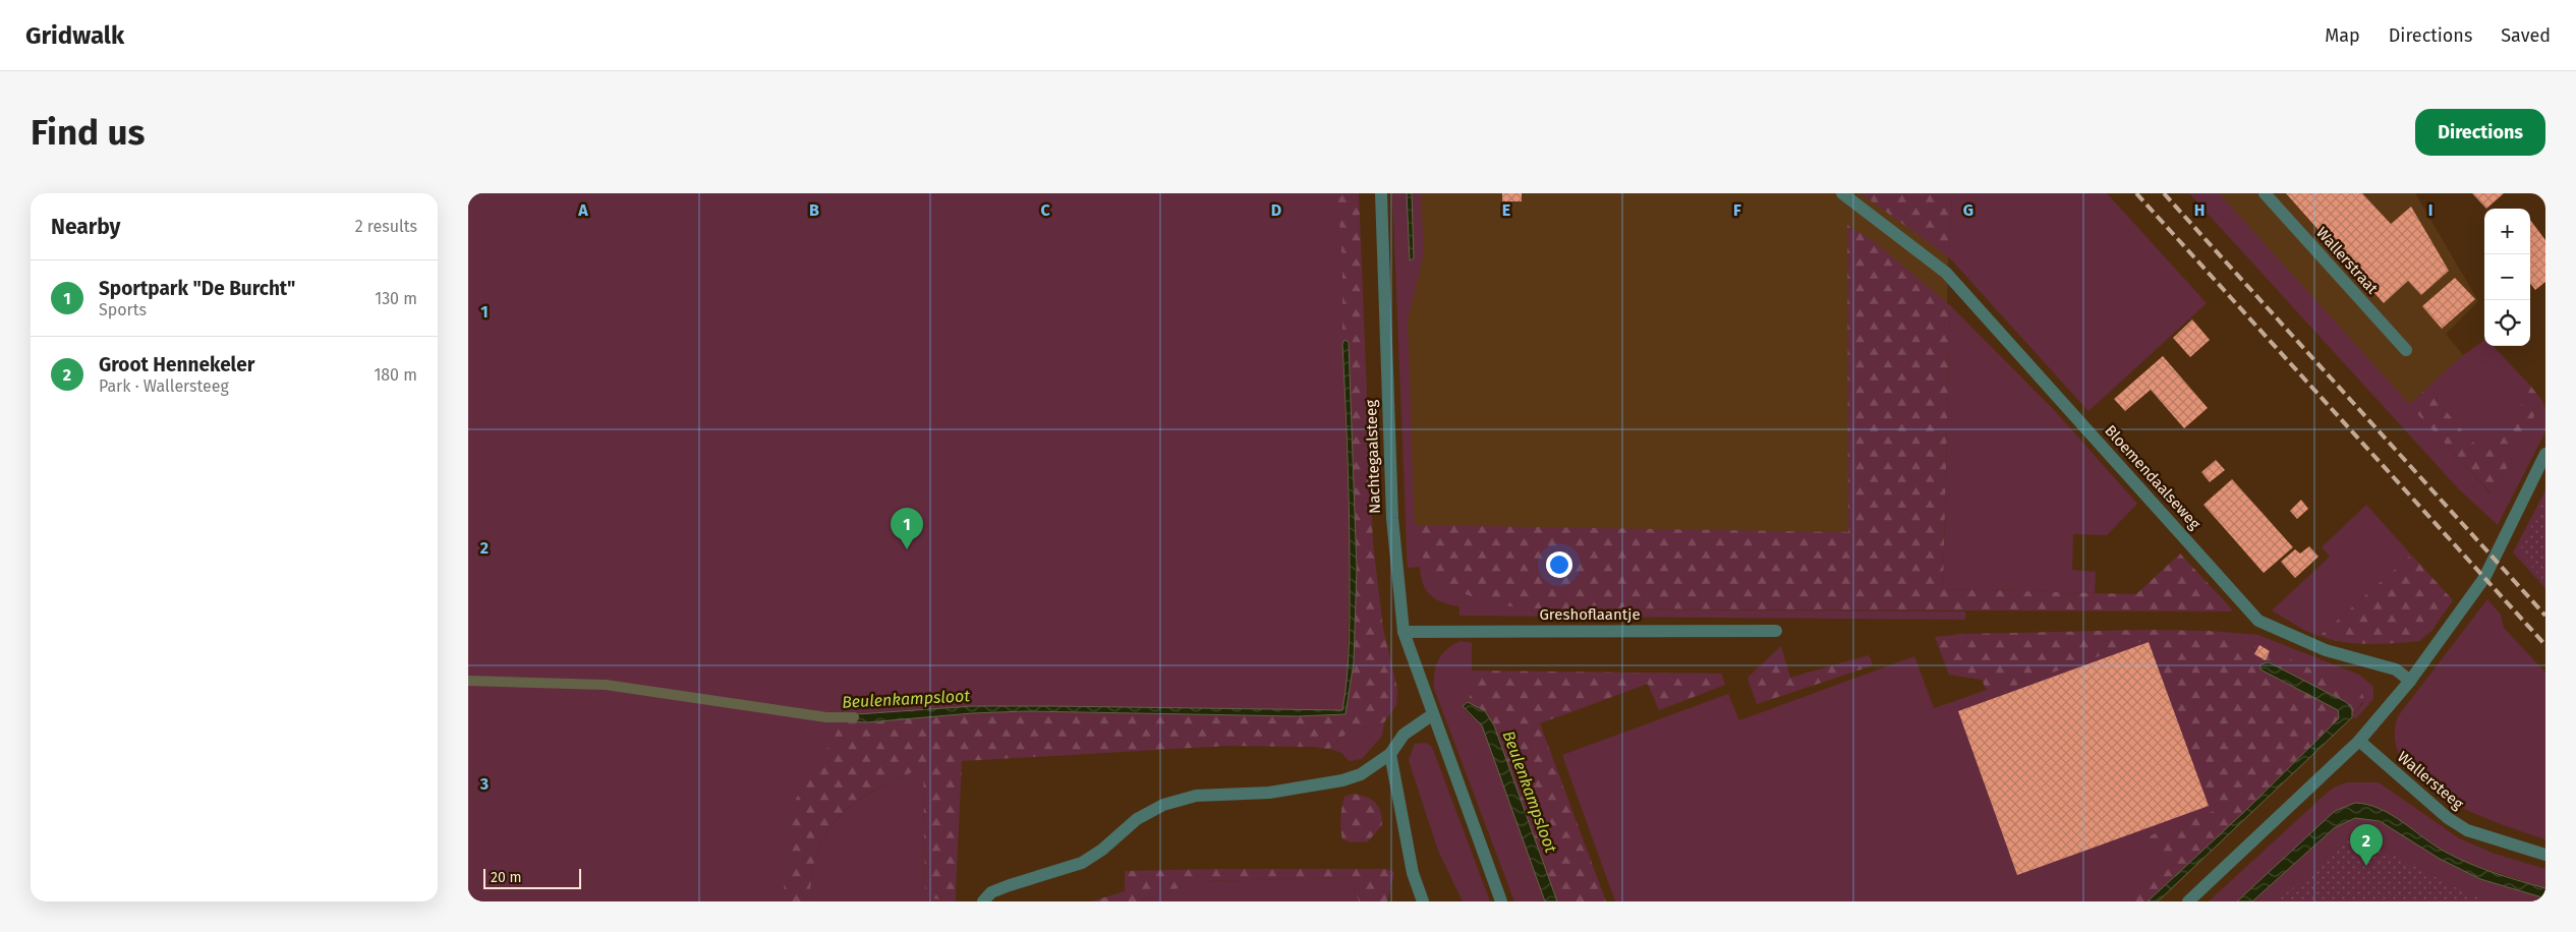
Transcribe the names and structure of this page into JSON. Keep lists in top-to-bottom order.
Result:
{
  "streets": {
    "street": [
      "Wallerstraat",
      "Nachtegaalsteeg",
      "Bloemendaalseweg",
      "Greshoflaantje",
      "Wallersteeg"
    ]
  },
  "crossings": [
    ["Nachtegaalsteeg", "Greshoflaantje"]
  ],
  "water": ["Beulenkampsloot"],
  "scale_bar": "20 m",
  "page": {
    "header": "Gridwalk",
    "nav": ["Map", "Directions", "Saved"],
    "buttons": "Directions",
    "title": "Find us",
    "heading": ["Nearby", "2 results"],
    "map_buttons": ["+", "−"],
    "list": [
      {
        "mark": "1",
        "name": "Sportpark \"De Burcht\"",
        "note": "Sports",
        "value": "130 m"
      },
      {
        "mark": "2",
        "name": "Groot Hennekeler",
        "note": "Park · Wallersteeg",
        "value": "180 m"
      }
    ],
    "pins": ["1", "2"],
    "scale": "20 m"
  },
  "grid": {
    "columns": [
      "A",
      "B",
      "C",
      "D",
      "E",
      "F",
      "G",
      "H",
      "I"
    ],
    "rows": ["1", "2", "3"]
  }
}
